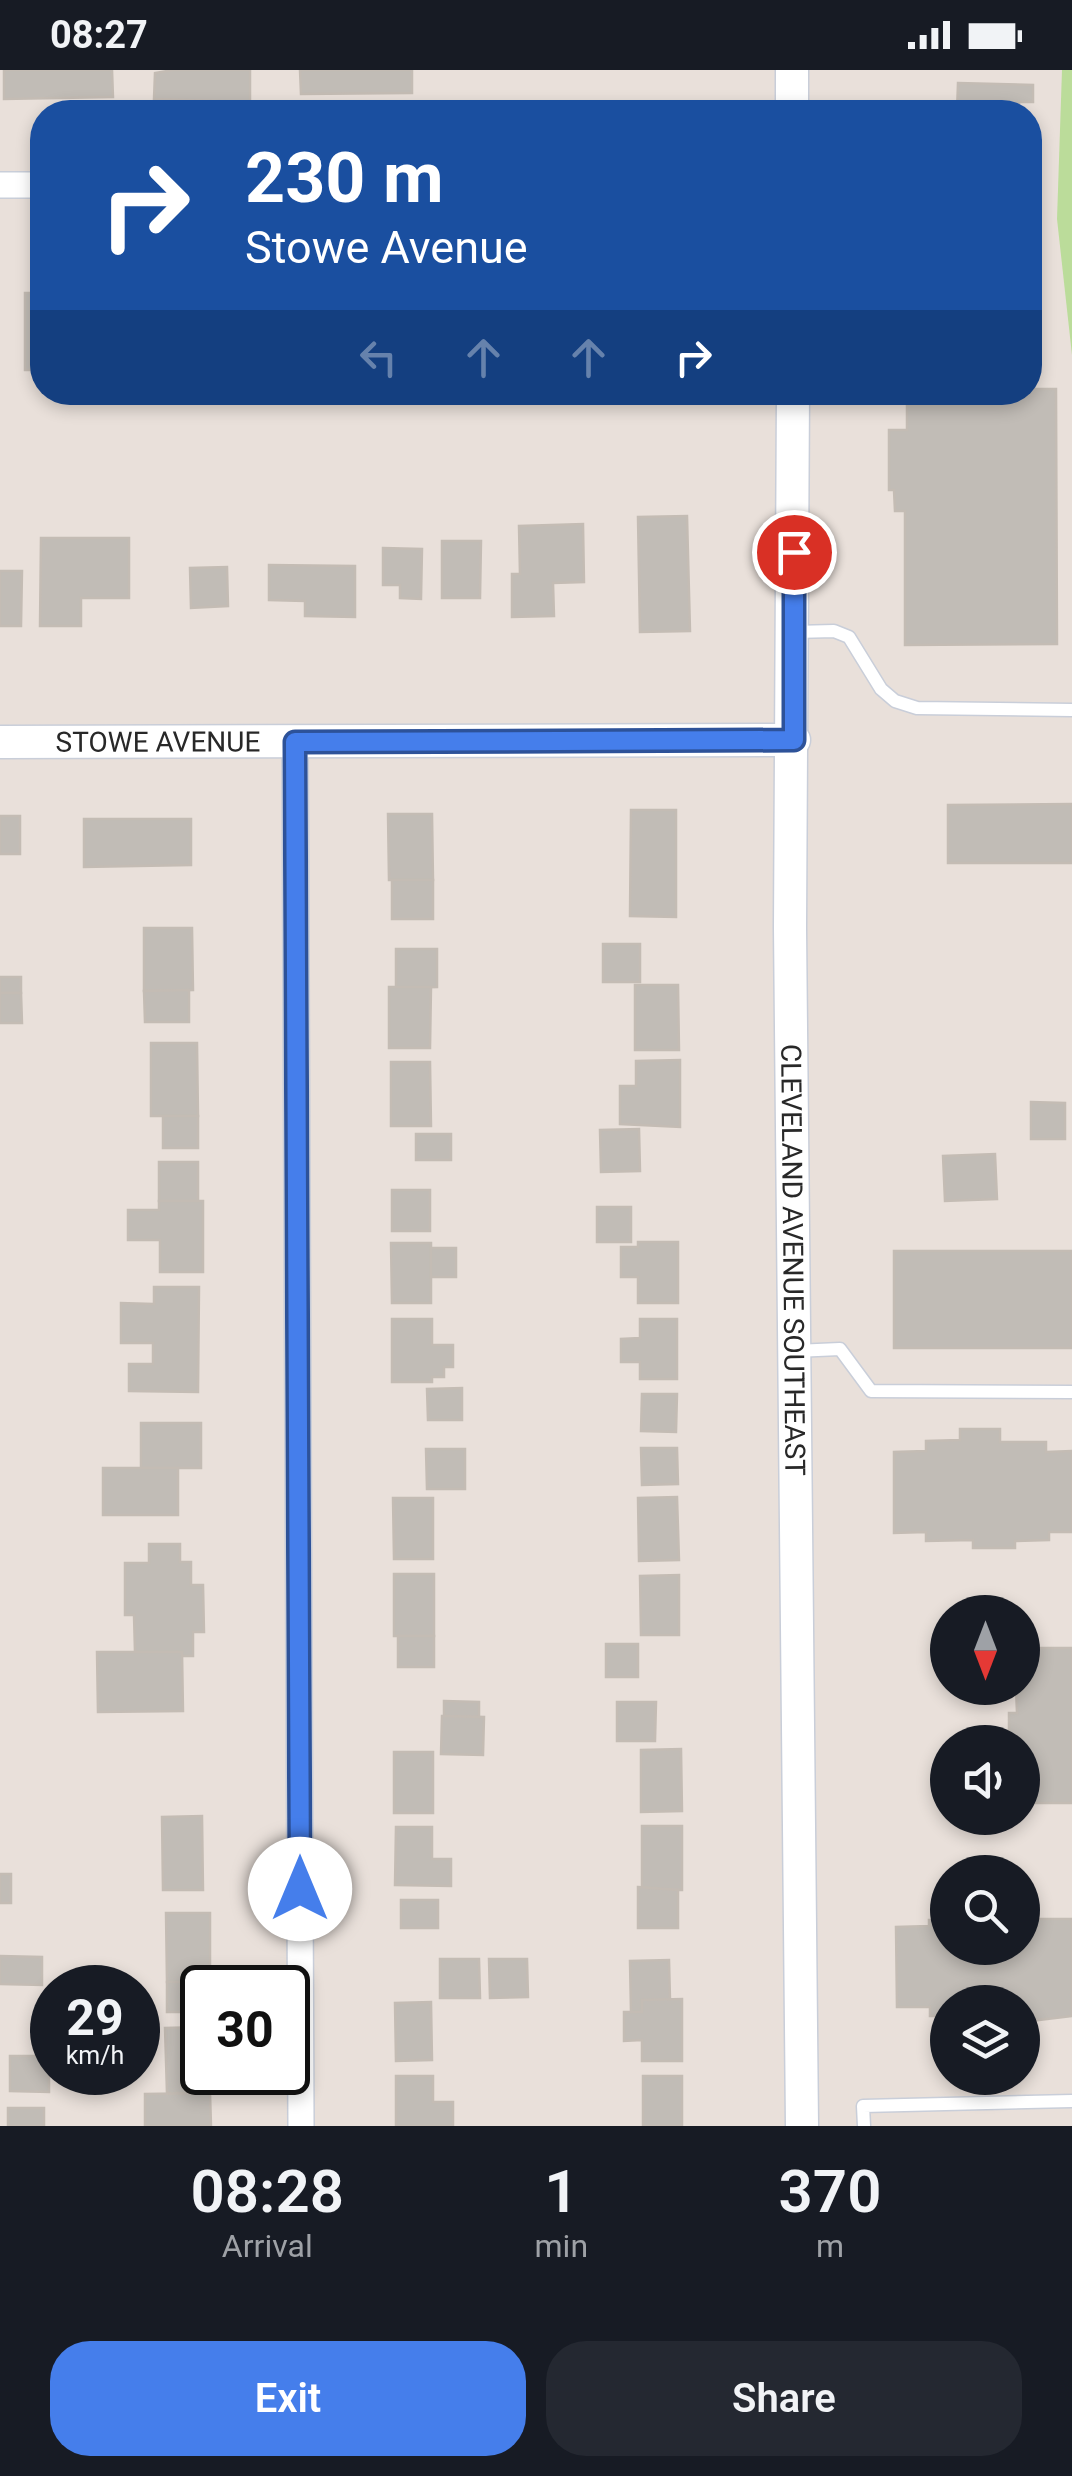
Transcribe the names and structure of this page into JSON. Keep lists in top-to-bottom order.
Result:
{
  "streets": {
    "street": ["STOWE AVENUE", "CLEVELAND AVENUE SOUTHEAST"]
  },
  "crossings": [
    ["STOWE AVENUE", "CLEVELAND AVENUE SOUTHEAST"]
  ],
  "north": "bottom",
  "page": {
    "status": "08:27",
    "turn": ["230 m", "Stowe Avenue"],
    "speed": "29 km/h",
    "limit": "30",
    "eta": [
      "08:28",
      "Arrival",
      "1",
      "min",
      "370",
      "m"
    ],
    "buttons": ["Exit", "Share"]
  }
}
